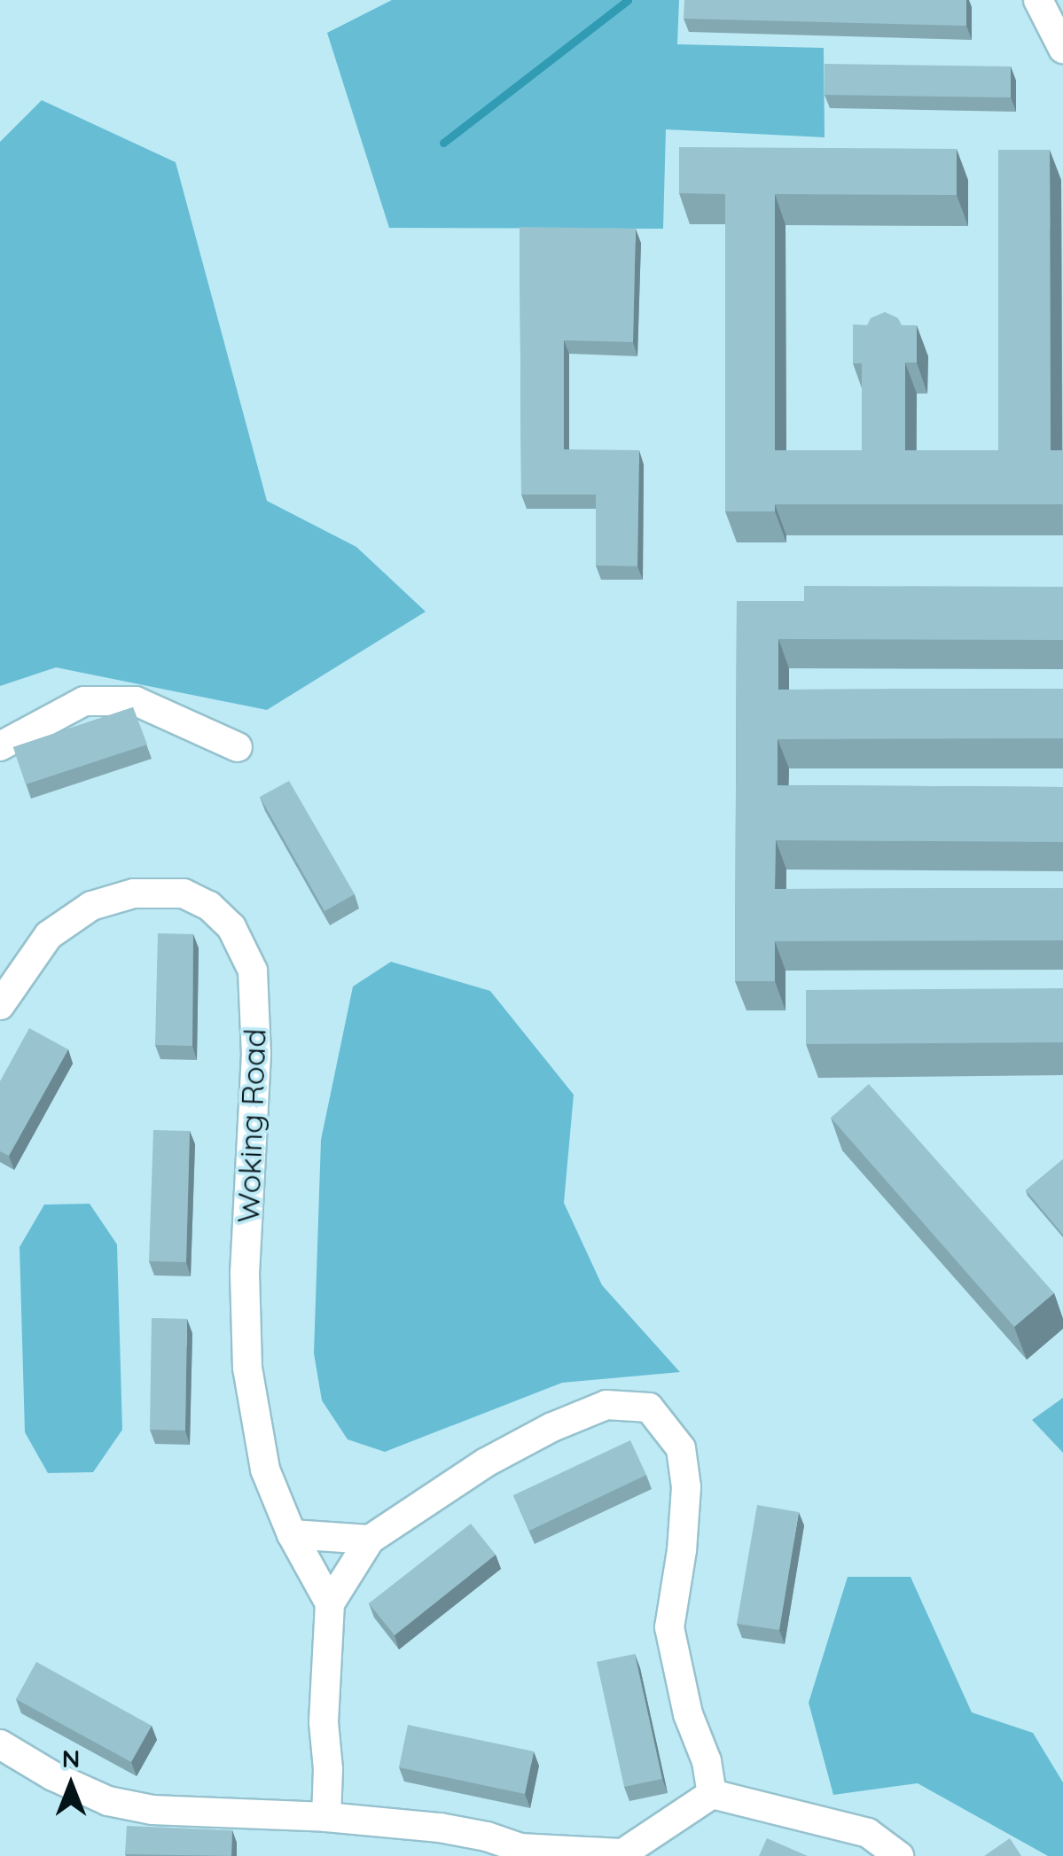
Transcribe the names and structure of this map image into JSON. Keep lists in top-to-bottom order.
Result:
{
  "streets": {
    "street": ["Woking Road"]
  },
  "north": "top"
}
